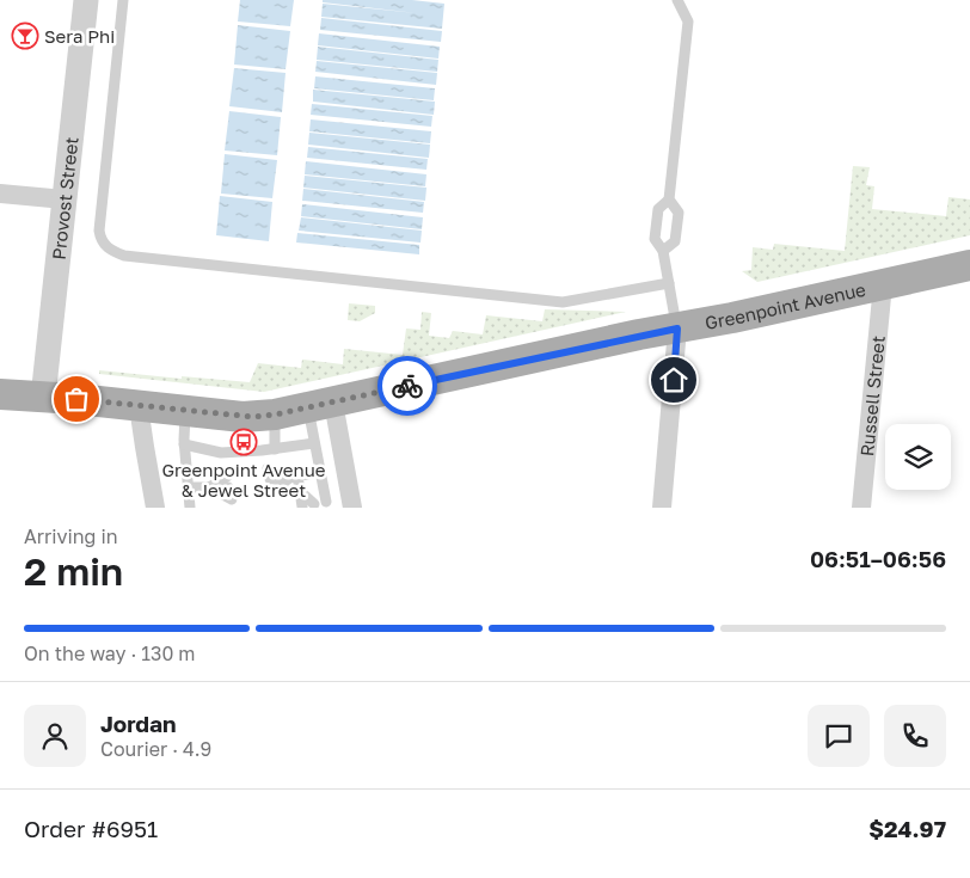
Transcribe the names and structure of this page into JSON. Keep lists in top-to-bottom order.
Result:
{
  "streets": {
    "main road": ["Greenpoint Avenue"],
    "street": ["Provost Street", "Russell Street"]
  },
  "crossings": [
    ["Provost Street", "Greenpoint Avenue"],
    ["Greenpoint Avenue", "Russell Street"]
  ],
  "places": {
    "bar": ["Sera Phi"],
    "bus stop": ["Greenpoint Avenue & Jewel Street"]
  },
  "page": {
    "heading": ["2 min", "Arriving in", "06:51–06:56"],
    "panel": [
      "Jordan",
      "Courier · 4.9",
      "Order #6951",
      "$24.97"
    ],
    "bar": "On the way · 130 m"
  }
}
